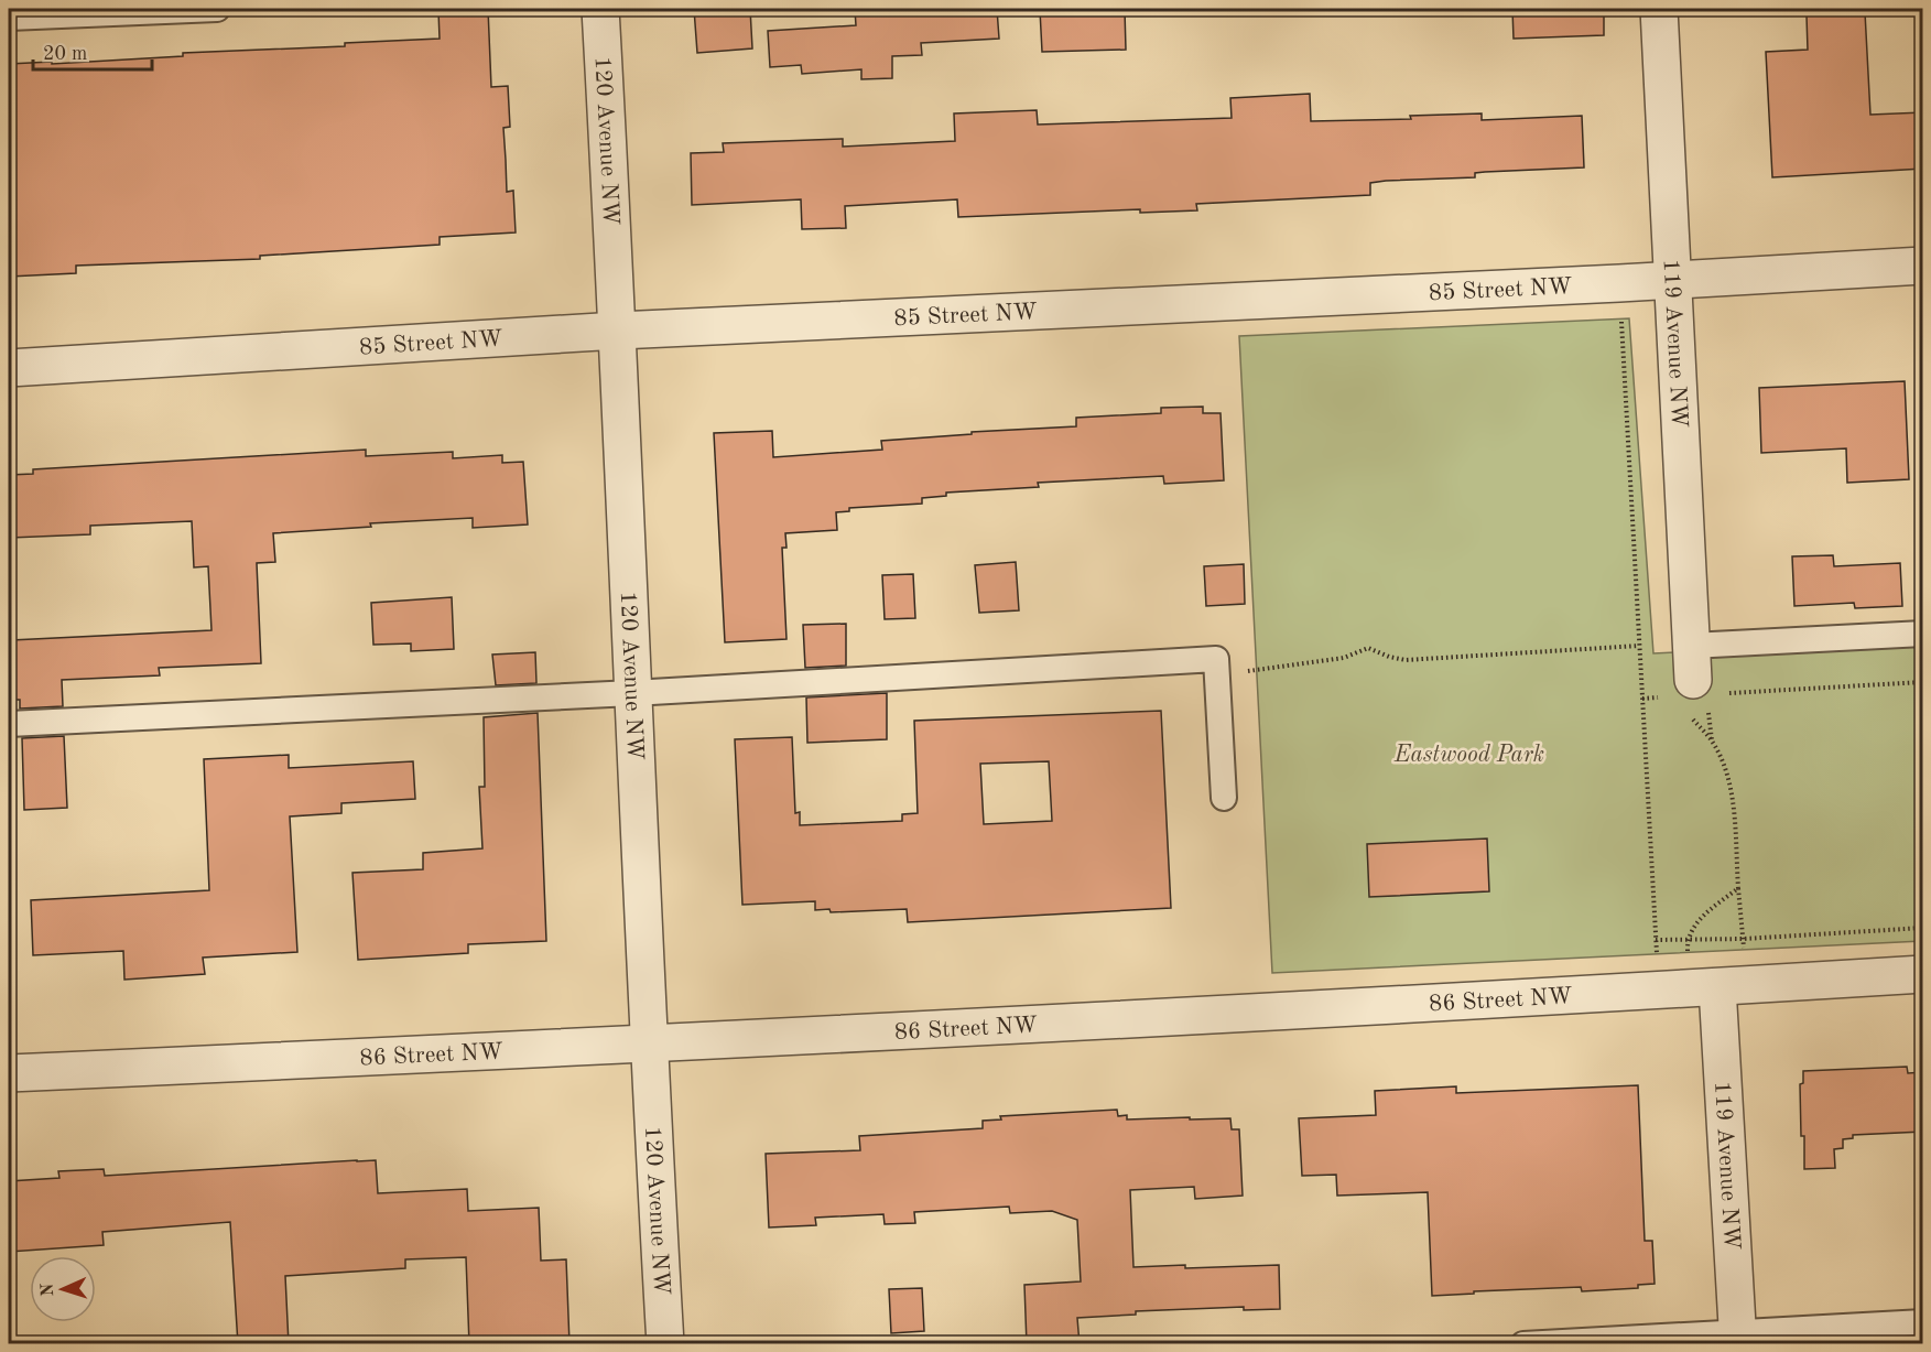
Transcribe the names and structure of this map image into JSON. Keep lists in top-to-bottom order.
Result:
{
  "streets": {
    "street": [
      "120 Avenue NW",
      "85 Street NW",
      "119 Avenue NW",
      "86 Street NW"
    ]
  },
  "crossings": [
    ["120 Avenue NW", "85 Street NW"],
    ["120 Avenue NW", "86 Street NW"],
    ["85 Street NW", "119 Avenue NW"],
    ["119 Avenue NW", "86 Street NW"]
  ],
  "parks": ["Eastwood Park"],
  "scale_bar": "20 m",
  "north": "left"
}
